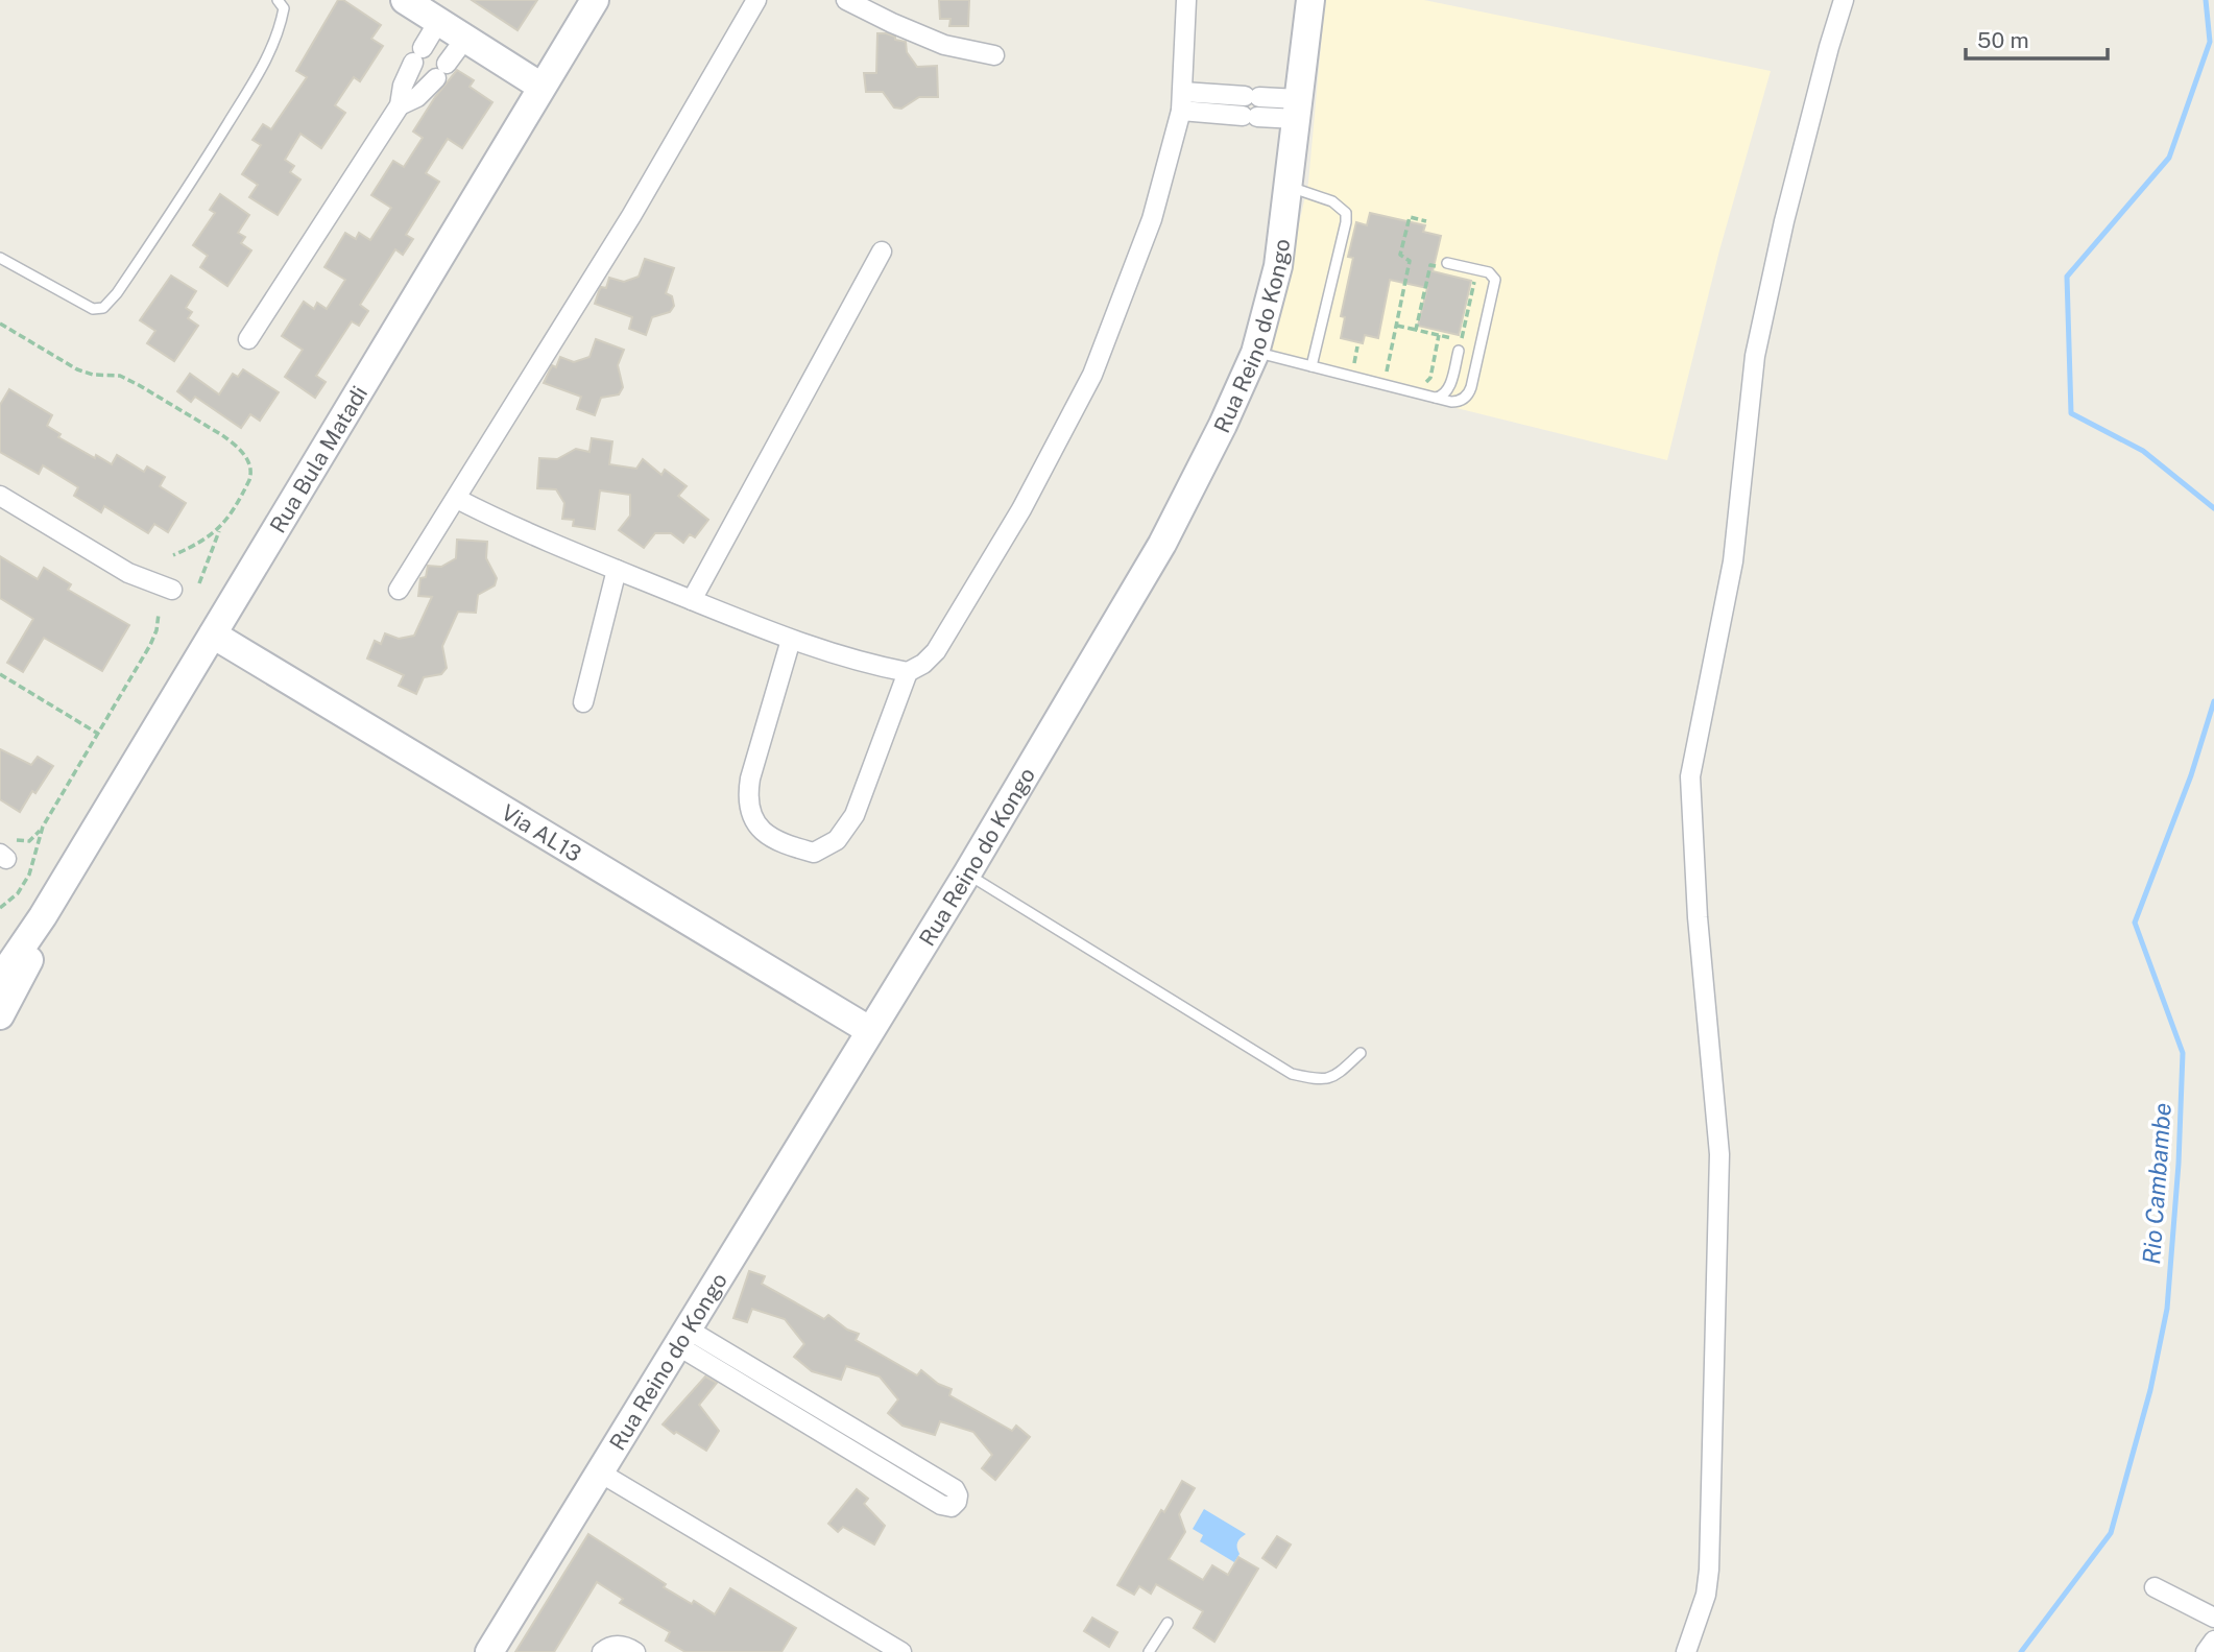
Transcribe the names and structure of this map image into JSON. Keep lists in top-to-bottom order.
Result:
{
  "streets": {
    "street": ["Rua Reino do Kongo", "Rua Bula Matadi", "Via AL13"]
  },
  "crossings": [
    ["Rua Reino do Kongo", "Via AL13"],
    ["Rua Bula Matadi", "Via AL13"]
  ],
  "water": ["Rio Cambambe"],
  "scale_bar": "50 m"
}
